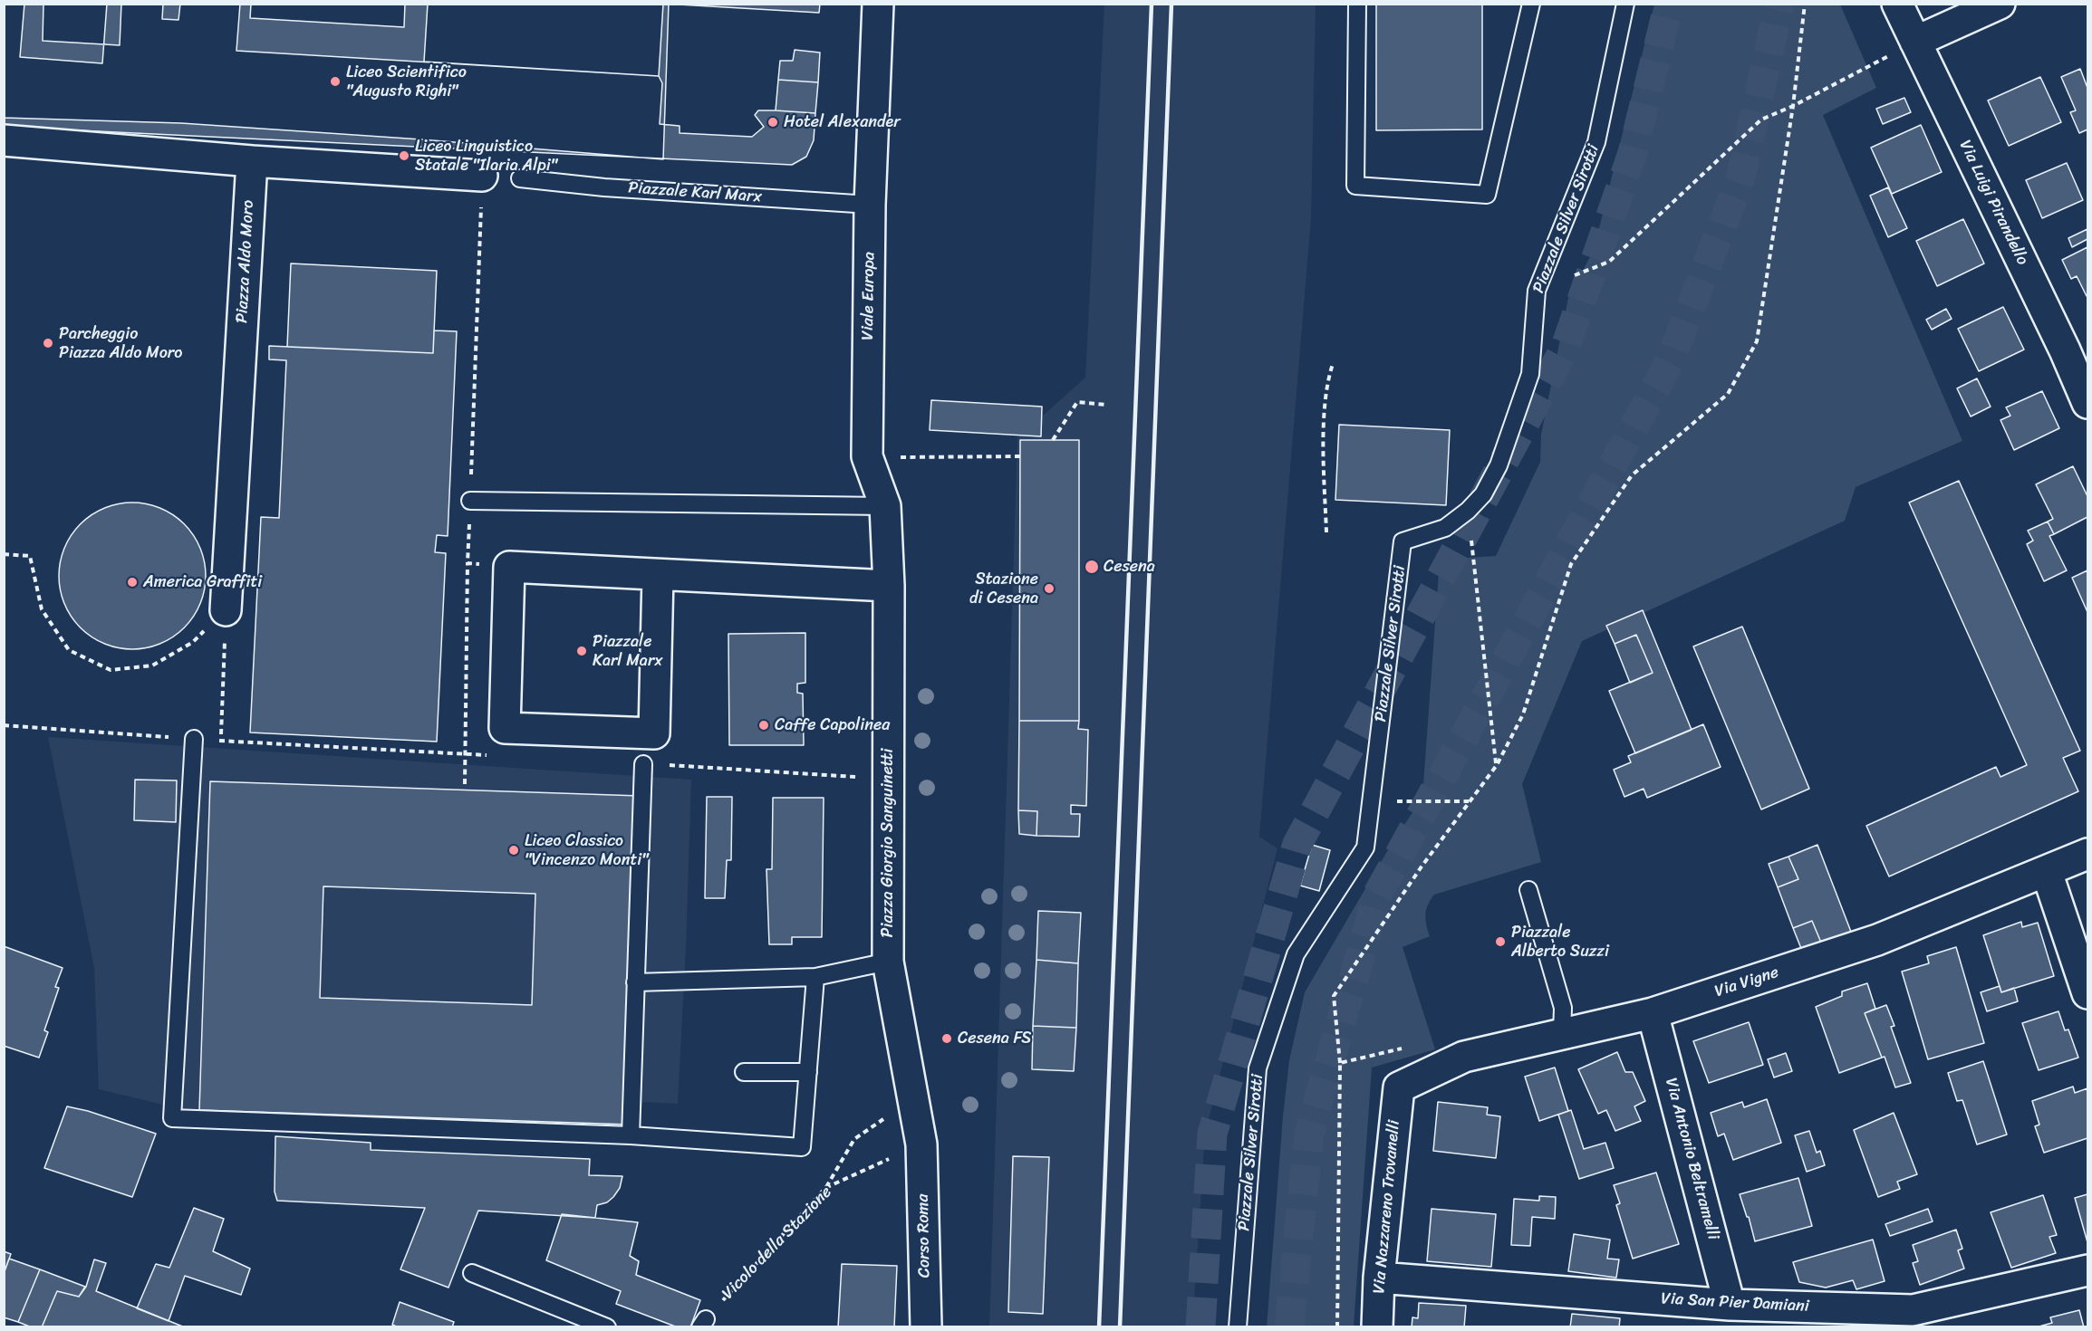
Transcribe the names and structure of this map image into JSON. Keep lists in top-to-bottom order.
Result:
{
  "streets": {
    "street": [
      "Via Luigi Pirandello",
      "Piazza Aldo Moro",
      "Viale Europa",
      "Piazza Giorgio Sanguinetti",
      "Via Vigne",
      "Via Antonio Beltramelli",
      "Via Nazzareno Trovanelli",
      "Corso Roma",
      "Via San Pier Damiani"
    ],
    "lane": ["Piazzale Karl Marx", "Piazzale Silver Sirotti"],
    "path": ["Vicolo della Stazione"]
  },
  "crossings": [
    ["Piazzale Karl Marx", "Viale Europa"],
    ["Viale Europa", "Piazza Giorgio Sanguinetti"],
    ["Piazza Giorgio Sanguinetti", "Corso Roma"],
    ["Piazza Giorgio Sanguinetti", "Vicolo della Stazione"],
    ["Via Vigne", "Via Antonio Beltramelli"],
    ["Via Vigne", "Via Nazzareno Trovanelli"],
    ["Via Antonio Beltramelli", "Via San Pier Damiani"],
    ["Via Nazzareno Trovanelli", "Via San Pier Damiani"],
    ["Corso Roma", "Vicolo della Stazione"]
  ],
  "places": [
    "Liceo Scientifico \"Augusto Righi\"",
    "Hotel Alexander",
    "Liceo Linguistico Statale \"Ilaria Alpi\"",
    "Parcheggio Piazza Aldo Moro",
    "Cesena",
    "America Graffiti",
    "Stazione di Cesena",
    "Piazzale Karl Marx",
    "Caffe Capolinea",
    "Liceo Classico \"Vincenzo Monti\"",
    "Piazzale Alberto Suzzi",
    "Cesena FS"
  ]
}
